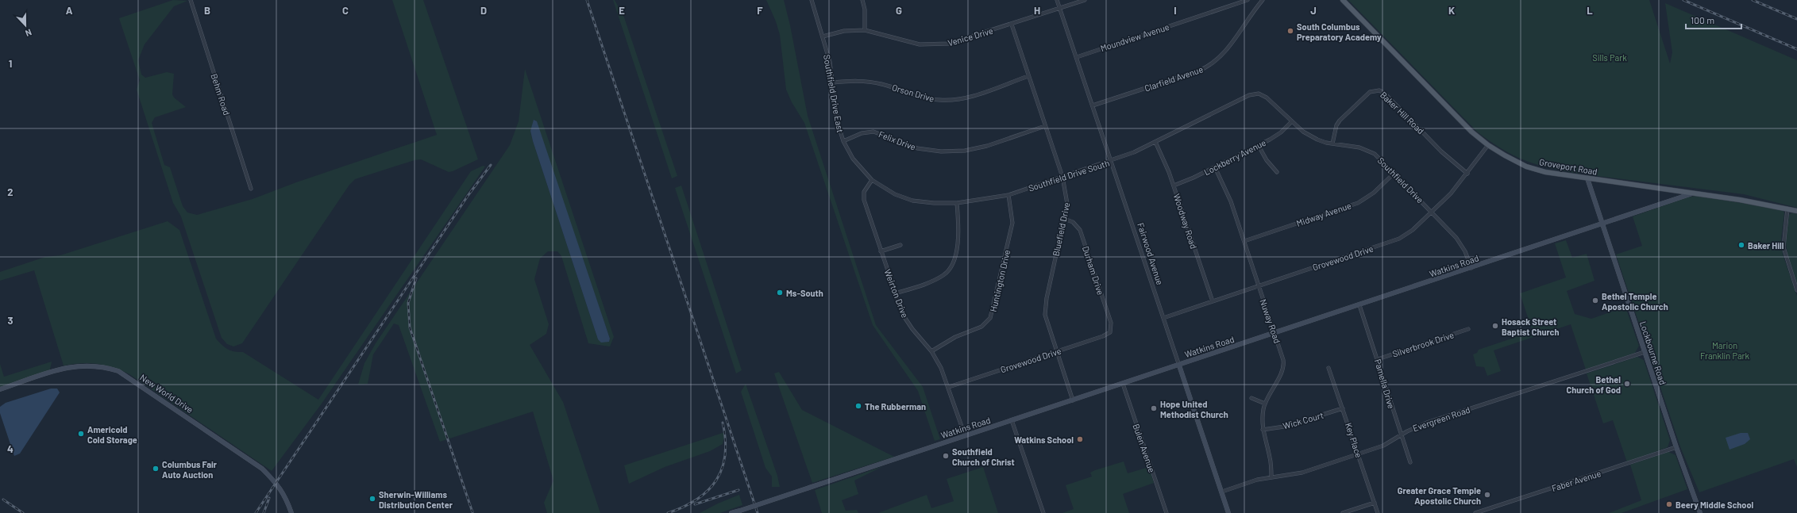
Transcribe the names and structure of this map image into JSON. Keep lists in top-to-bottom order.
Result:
{
  "streets": {
    "main road": ["Groveport Road"],
    "street": [
      "Venice Drive",
      "Moundview Avenue",
      "Clarfield Avenue",
      "Orson Drive",
      "Southfield Drive East",
      "Behm Road",
      "Baker Hill Road",
      "Felix Drive",
      "Lockberry Avenue",
      "Southfield Drive South",
      "Southfield Drive",
      "Midway Avenue",
      "Woodway Road",
      "Bluefield Drive",
      "Fairwood Avenue",
      "Grovewood Drive",
      "Watkins Road",
      "Durham Drive",
      "Huntington Drive",
      "Weirton Drive",
      "Nuway Road",
      "Silverbrook Drive",
      "Lockbourne Road",
      "Pamella Drive",
      "New World Drive",
      "Evergreen Road",
      "Wick Court",
      "Key Place",
      "Bulen Avenue",
      "Faber Avenue"
    ]
  },
  "crossings": [
    ["Venice Drive", "Southfield Drive East"],
    ["Venice Drive", "Bluefield Drive"],
    ["Venice Drive", "Fairwood Avenue"],
    ["Moundview Avenue", "Fairwood Avenue"],
    ["Clarfield Avenue", "Fairwood Avenue"],
    ["Orson Drive", "Southfield Drive East"],
    ["Orson Drive", "Bluefield Drive"],
    ["Southfield Drive East", "Felix Drive"],
    ["Southfield Drive East", "Southfield Drive South"],
    ["Southfield Drive East", "Weirton Drive"],
    ["Baker Hill Road", "Southfield Drive"],
    ["Baker Hill Road", "Grovewood Drive"],
    ["Felix Drive", "Bluefield Drive"],
    ["Lockberry Avenue", "Southfield Drive"],
    ["Lockberry Avenue", "Woodway Road"],
    ["Lockberry Avenue", "Nuway Road"],
    ["Groveport Road", "Grovewood Drive"],
    ["Groveport Road", "Watkins Road"],
    ["Groveport Road", "Lockbourne Road"],
    ["Southfield Drive South", "Southfield Drive"],
    ["Southfield Drive South", "Woodway Road"],
    ["Southfield Drive South", "Bluefield Drive"],
    ["Southfield Drive South", "Fairwood Avenue"],
    ["Southfield Drive South", "Huntington Drive"],
    ["Southfield Drive South", "Weirton Drive"],
    ["Southfield Drive", "Midway Avenue"],
    ["Southfield Drive", "Grovewood Drive"],
    ["Southfield Drive", "Watkins Road"],
    ["Midway Avenue", "Nuway Road"],
    ["Woodway Road", "Grovewood Drive"],
    ["Bluefield Drive", "Grovewood Drive"],
    ["Bluefield Drive", "Watkins Road"],
    ["Bluefield Drive", "Durham Drive"],
    ["Fairwood Avenue", "Grovewood Drive"],
    ["Fairwood Avenue", "Watkins Road"],
    ["Fairwood Avenue", "Evergreen Road"],
    ["Grovewood Drive", "Durham Drive"],
    ["Grovewood Drive", "Weirton Drive"],
    ["Grovewood Drive", "Nuway Road"],
    ["Watkins Road", "Weirton Drive"],
    ["Watkins Road", "Nuway Road"],
    ["Watkins Road", "Lockbourne Road"],
    ["Watkins Road", "Pamella Drive"],
    ["Watkins Road", "Bulen Avenue"],
    ["Huntington Drive", "Weirton Drive"],
    ["Nuway Road", "Evergreen Road"],
    ["Nuway Road", "Wick Court"],
    ["Silverbrook Drive", "Pamella Drive"],
    ["Lockbourne Road", "Evergreen Road"],
    ["Lockbourne Road", "Faber Avenue"],
    ["Pamella Drive", "Evergreen Road"],
    ["Evergreen Road", "Key Place"],
    ["Wick Court", "Key Place"]
  ],
  "parks": ["Sills Park", "Marion Franklin Park"],
  "places": [
    "South Columbus Preparatory Academy",
    "Baker Hill",
    "Ms-South",
    "Bethel Temple Apostolic Church",
    "Hosack Street Baptist Church",
    "Bethel Church of God",
    "The Rubberman",
    "Hope United Methodist Church",
    "Americold Cold Storage",
    "Watkins School",
    "Southfield Church of Christ",
    "Columbus Fair Auto Auction",
    "Greater Grace Temple Apostolic Church",
    "Sherwin-Williams Distribution Center",
    "Beery Middle School"
  ],
  "scale_bar": "100 m",
  "north": "bottom",
  "grid": {
    "columns": [
      "A",
      "B",
      "C",
      "D",
      "E",
      "F",
      "G",
      "H",
      "I",
      "J",
      "K",
      "L"
    ],
    "rows": [
      "1",
      "2",
      "3",
      "4"
    ]
  }
}
